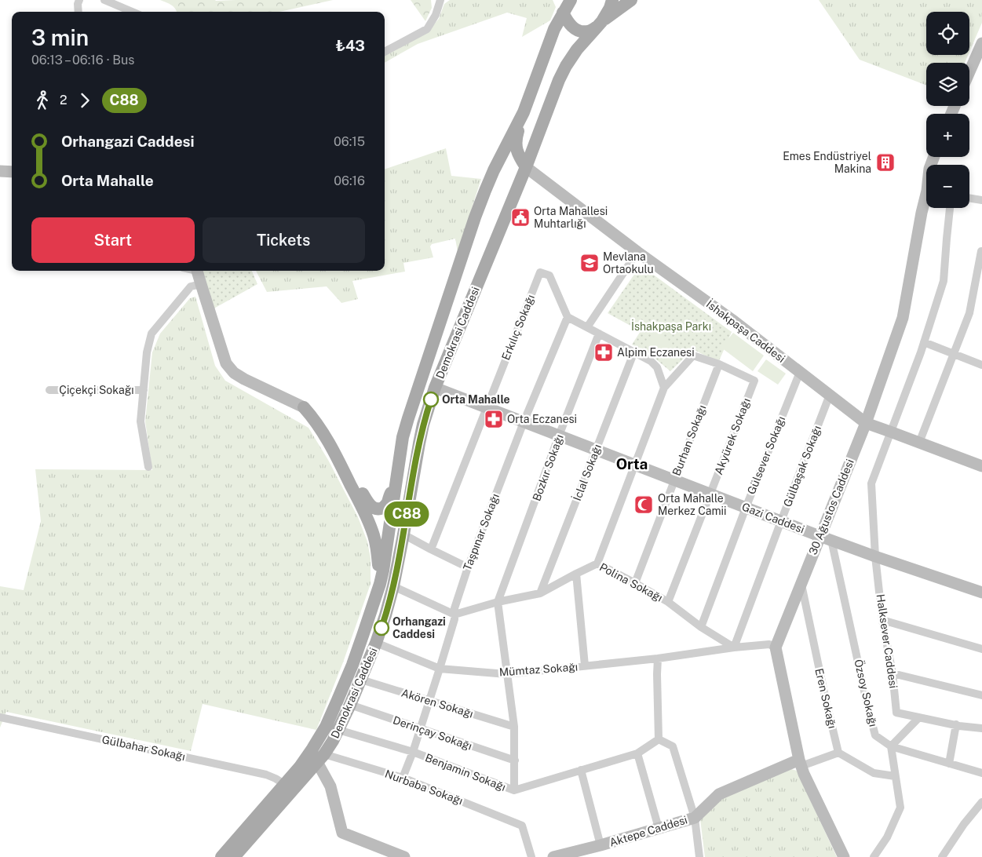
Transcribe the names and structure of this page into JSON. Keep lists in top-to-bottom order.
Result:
{
  "streets": {
    "main road": ["Demokrasi Caddesi"],
    "street": [
      "Erkılıç Sokağı",
      "İshakpaşa Caddesi",
      "Çiçekçi Sokağı",
      "Akyürek Sokağı",
      "Burhan Sokağı",
      "Gülsever Sokağı",
      "Gülbaşak Sokağı",
      "Bozkır Sokağı",
      "İclal Sokağı",
      "30 Ağustos Caddesi",
      "Gazi Caddesi",
      "Taşpınar Sokağı",
      "Polina Sokağı",
      "Halksever Caddesi",
      "Mümtaz Sokağı",
      "Özsoy Sokağı",
      "Eren Sokağı",
      "Akören Sokağı",
      "Derinçay Sokağı",
      "Gülbahar Sokağı",
      "Benjamin Sokağı",
      "Nurbaba Sokağı",
      "Aktepe Caddesi"
    ]
  },
  "crossings": [
    ["Erkılıç Sokağı", "Gazi Caddesi"],
    ["Erkılıç Sokağı", "Taşpınar Sokağı"],
    ["İshakpaşa Caddesi", "Demokrasi Caddesi"],
    ["İshakpaşa Caddesi", "Gülsever Sokağı"],
    ["İshakpaşa Caddesi", "Gülbaşak Sokağı"],
    ["İshakpaşa Caddesi", "30 Ağustos Caddesi"],
    ["İshakpaşa Caddesi", "Halksever Caddesi"],
    ["Demokrasi Caddesi", "Gazi Caddesi"],
    ["Demokrasi Caddesi", "Mümtaz Sokağı"],
    ["Demokrasi Caddesi", "Akören Sokağı"],
    ["Demokrasi Caddesi", "Derinçay Sokağı"],
    ["Demokrasi Caddesi", "Gülbahar Sokağı"],
    ["Demokrasi Caddesi", "Benjamin Sokağı"],
    ["Demokrasi Caddesi", "Nurbaba Sokağı"],
    ["Akyürek Sokağı", "Burhan Sokağı"],
    ["Akyürek Sokağı", "Gazi Caddesi"],
    ["Akyürek Sokağı", "Polina Sokağı"],
    ["Burhan Sokağı", "Gazi Caddesi"],
    ["Burhan Sokağı", "Polina Sokağı"],
    ["Gülsever Sokağı", "Gazi Caddesi"],
    ["Gülsever Sokağı", "Polina Sokağı"],
    ["Gülbaşak Sokağı", "Gazi Caddesi"],
    ["Gülbaşak Sokağı", "Polina Sokağı"],
    ["Gülbaşak Sokağı", "Mümtaz Sokağı"],
    ["Bozkır Sokağı", "Gazi Caddesi"],
    ["Bozkır Sokağı", "Polina Sokağı"],
    ["İclal Sokağı", "Gazi Caddesi"],
    ["İclal Sokağı", "Polina Sokağı"],
    ["30 Ağustos Caddesi", "Gazi Caddesi"],
    ["30 Ağustos Caddesi", "Eren Sokağı"],
    ["Gazi Caddesi", "Taşpınar Sokağı"],
    ["Gazi Caddesi", "Halksever Caddesi"],
    ["Gazi Caddesi", "Özsoy Sokağı"],
    ["Taşpınar Sokağı", "Polina Sokağı"],
    ["Taşpınar Sokağı", "Mümtaz Sokağı"],
    ["Taşpınar Sokağı", "Akören Sokağı"],
    ["Taşpınar Sokağı", "Derinçay Sokağı"],
    ["Taşpınar Sokağı", "Benjamin Sokağı"],
    ["Taşpınar Sokağı", "Nurbaba Sokağı"],
    ["Polina Sokağı", "Mümtaz Sokağı"]
  ],
  "districts": ["Orta"],
  "parks": ["İshakpaşa Parkı"],
  "places": {
    "building": ["Emes Endüstriyel Makina"],
    "public building": ["Orta Mahallesi Muhtarlığı"],
    "school or university": ["Mevlana Ortaokulu"],
    "pharmacy": ["Alpim Eczanesi", "Orta Eczanesi"],
    "other": ["Orta Mahalle", "Orhangazi Caddesi"],
    "mosque": ["Orta Mahalle Merkez Camii"]
  },
  "lines": ["bus line C88"],
  "page": {
    "on_map": "C88",
    "map_buttons": ["+", "−"],
    "heading": ["3 min", "06:13 – 06:16 · Bus", "₺43"],
    "legs": ["2", "C88"],
    "list": [
      {
        "name": "Orhangazi Caddesi",
        "value": "06:15"
      },
      {
        "name": "Orta Mahalle",
        "value": "06:16"
      }
    ],
    "buttons": ["Start", "Tickets"]
  }
}
